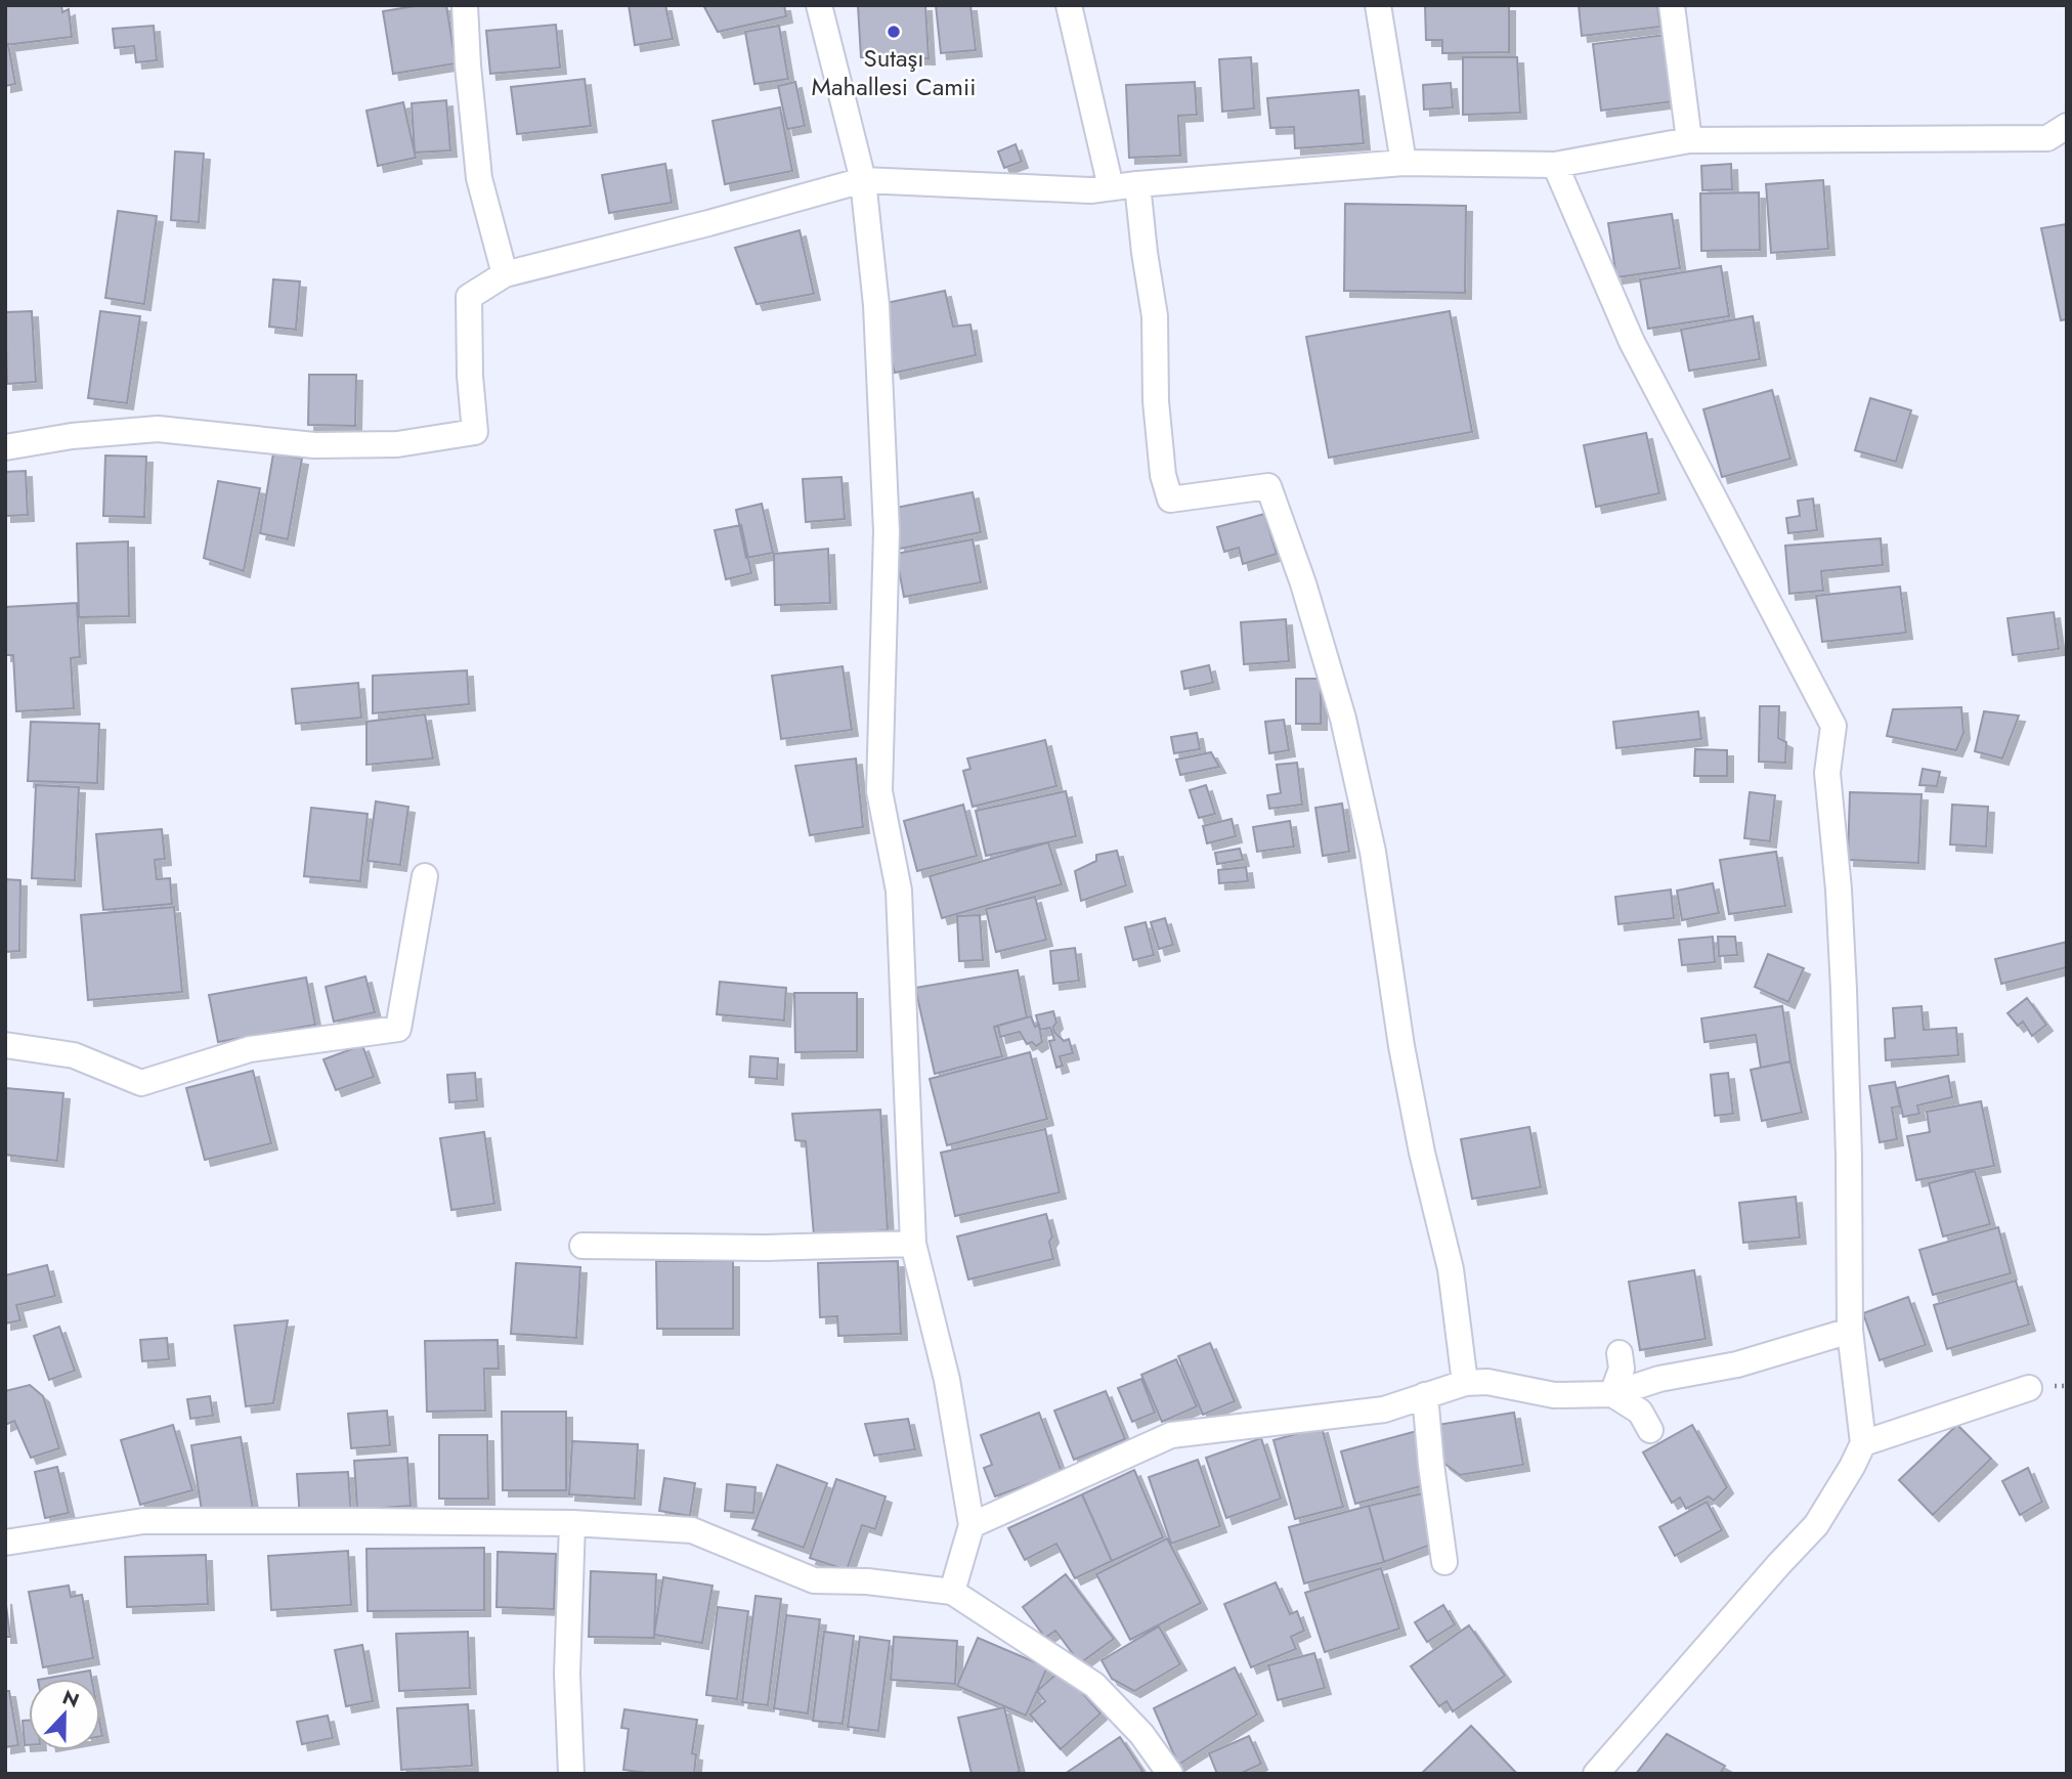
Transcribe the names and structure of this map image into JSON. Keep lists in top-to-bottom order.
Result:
{
  "places": ["Sutaşı Mahallesi Camii"],
  "north": "top"
}
